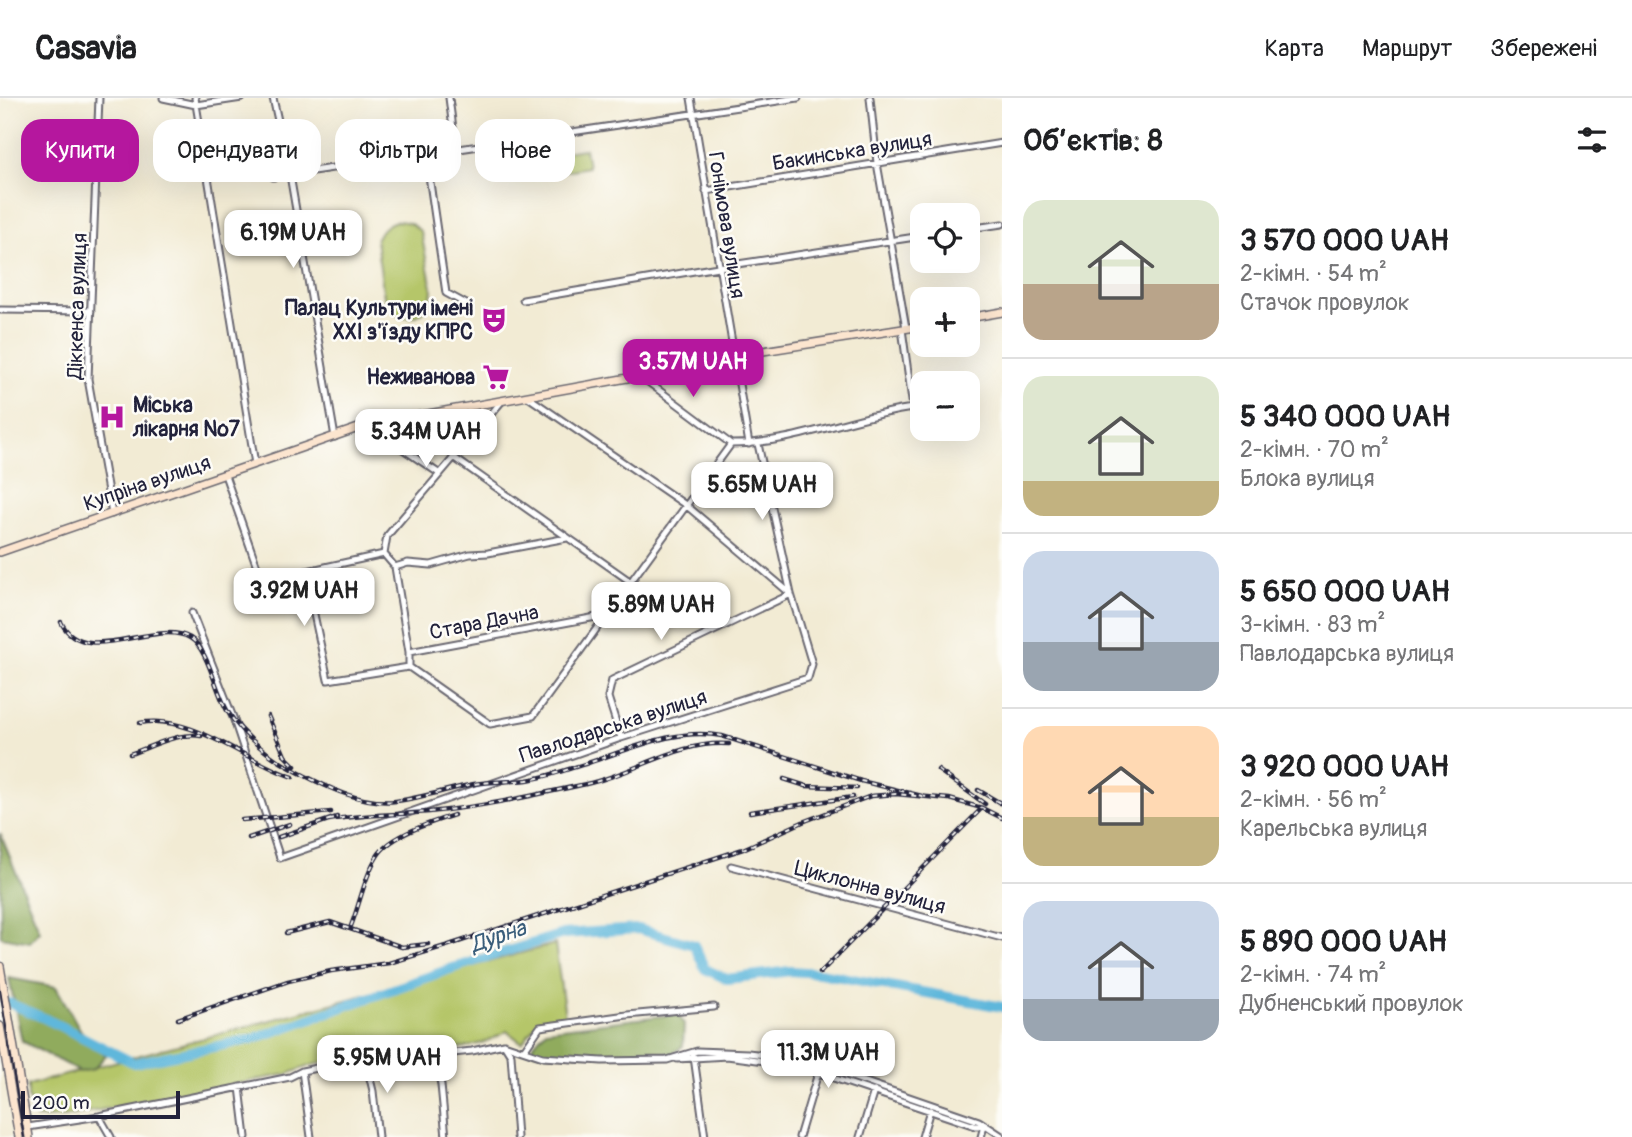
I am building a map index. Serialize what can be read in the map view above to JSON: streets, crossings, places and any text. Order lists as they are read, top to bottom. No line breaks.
{"streets":{"main road":["Купріна вулиця"],"street":["Бакинська вулиця","Гонімова вулиця","Діккенса вулиця","Стара Дачна","Павлодарська вулиця","Циклонна вулиця"]},"crossings":[["Бакинська вулиця","Гонімова вулиця"],["Гонімова вулиця","Купріна вулиця"],["Діккенса вулиця","Купріна вулиця"]],"water":["Дурна"],"places":{"theatre":["Палац Культури імені XXI з'їзду КПРС"],"supermarket":["Неживанова"],"hospital":["Міська лікарня №7"]},"scale_bar":"200 m","page":{"header":"Casavia","nav":["Карта","Маршрут","Збережені"],"heading":"Об’єктів: 8","chip":["Купити","Орендувати","Фільтри","Нове"],"list":[{"name":"3 570 000 UAH","note":"2-кімн. · 54 m² · Стачок провулок"},{"name":"5 340 000 UAH","note":"2-кімн. · 70 m² · Блока вулиця"},{"name":"5 650 000 UAH","note":"3-кімн. · 83 m² · Павлодарська вулиця"},{"name":"3 920 000 UAH","note":"2-кімн. · 56 m² · Карельська вулиця"},{"name":"5 890 000 UAH","note":"2-кімн. · 74 m² · Дубненський провулок"}],"map_buttons":["+","−"],"price":["6.19M UAH","3.57M UAH","5.34M UAH","5.65M UAH","3.92M UAH","5.89M UAH","11.3M UAH","5.95M UAH"],"scale":"200 m"}}
